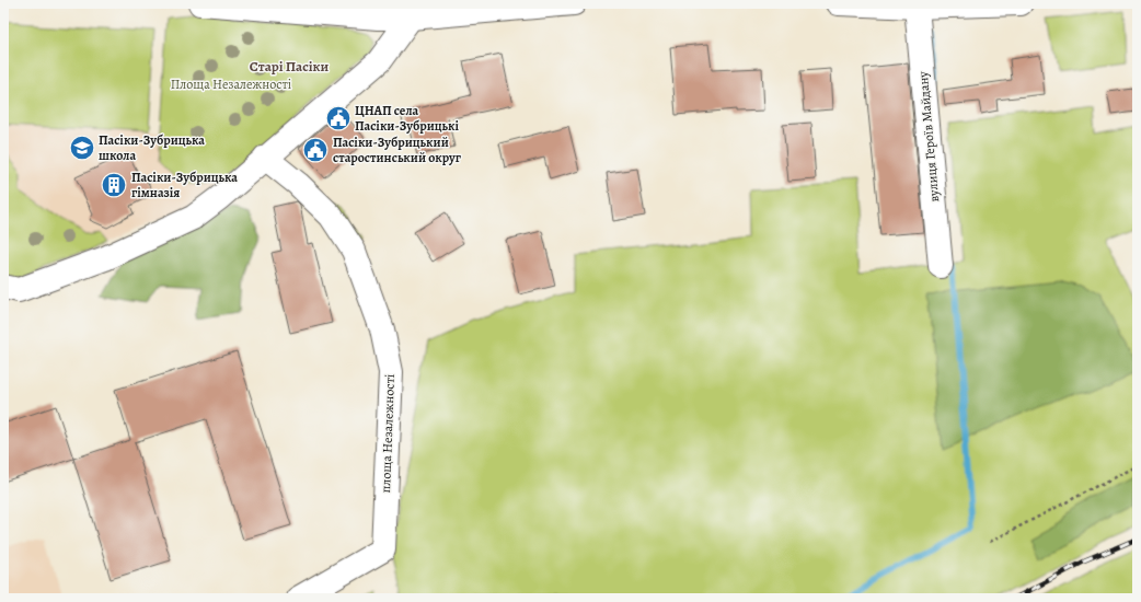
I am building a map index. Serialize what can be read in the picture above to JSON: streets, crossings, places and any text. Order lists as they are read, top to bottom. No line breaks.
{"streets":{"street":["вулиця Героїв Майдану","площа Незалежності"]},"districts":["Старі Пасіки"],"parks":["Площа Незалежності"],"places":{"public building":["ЦНАП села Пасіки-Зубрицькі","Пасіки-Зубрицький старостинський округ"],"school or university":["Пасіки-Зубрицька школа"],"building":["Пасіки-Зубрицька гімназія"]}}
